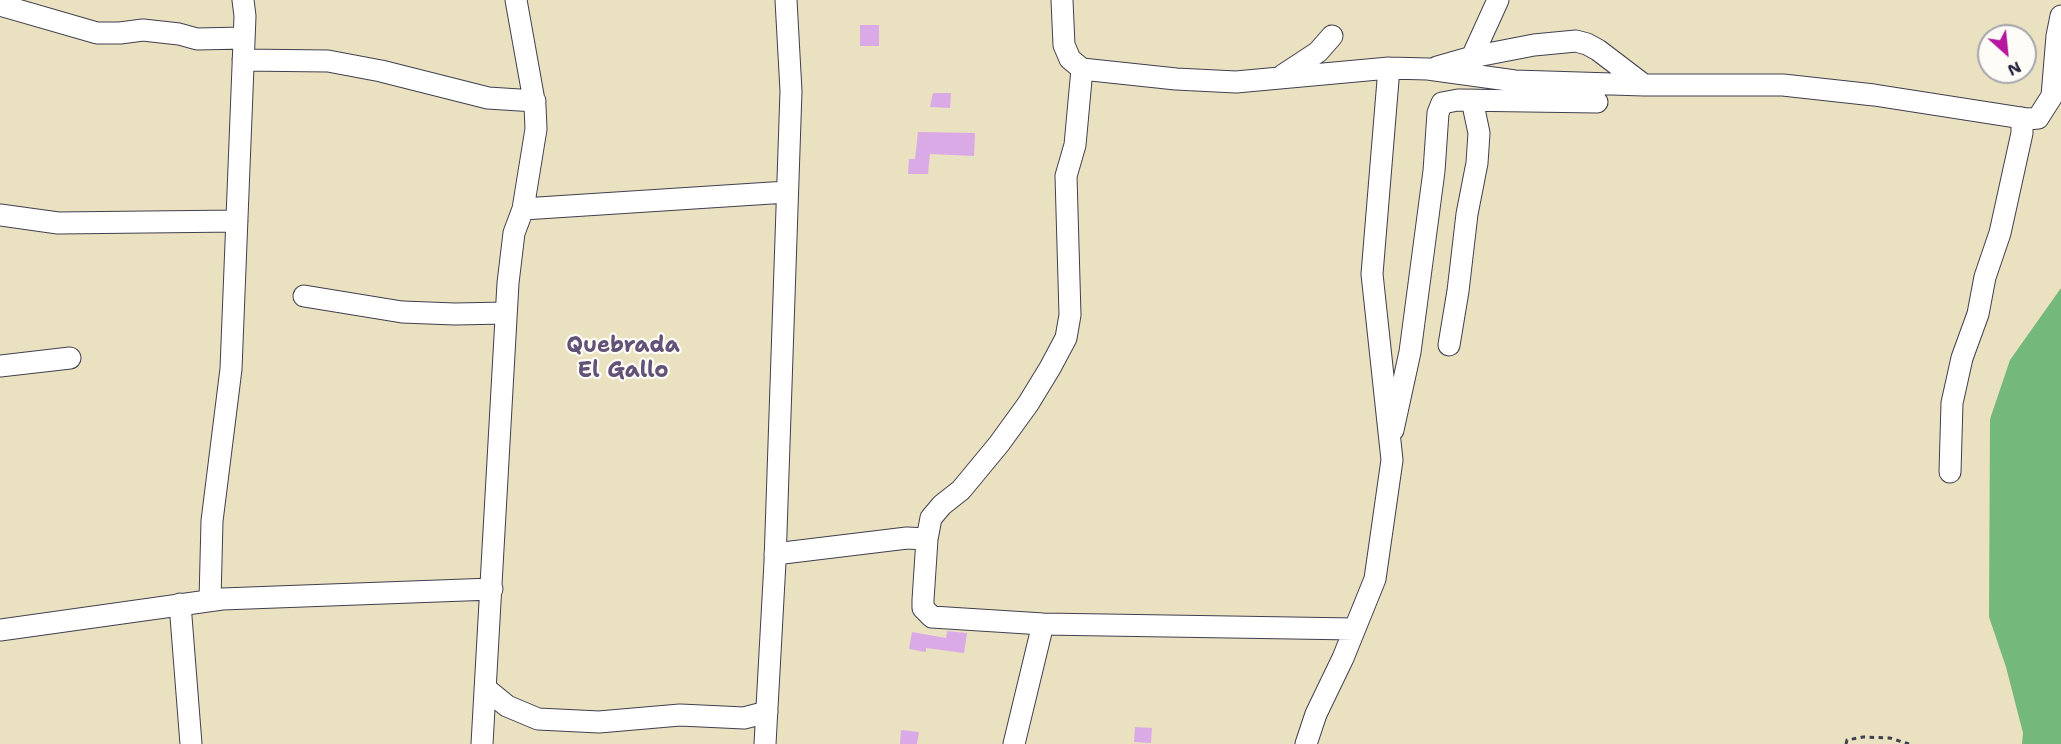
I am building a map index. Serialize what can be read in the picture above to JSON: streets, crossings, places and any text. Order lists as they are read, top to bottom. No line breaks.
{"districts":["Quebrada El Gallo"],"north":"bottom right"}
